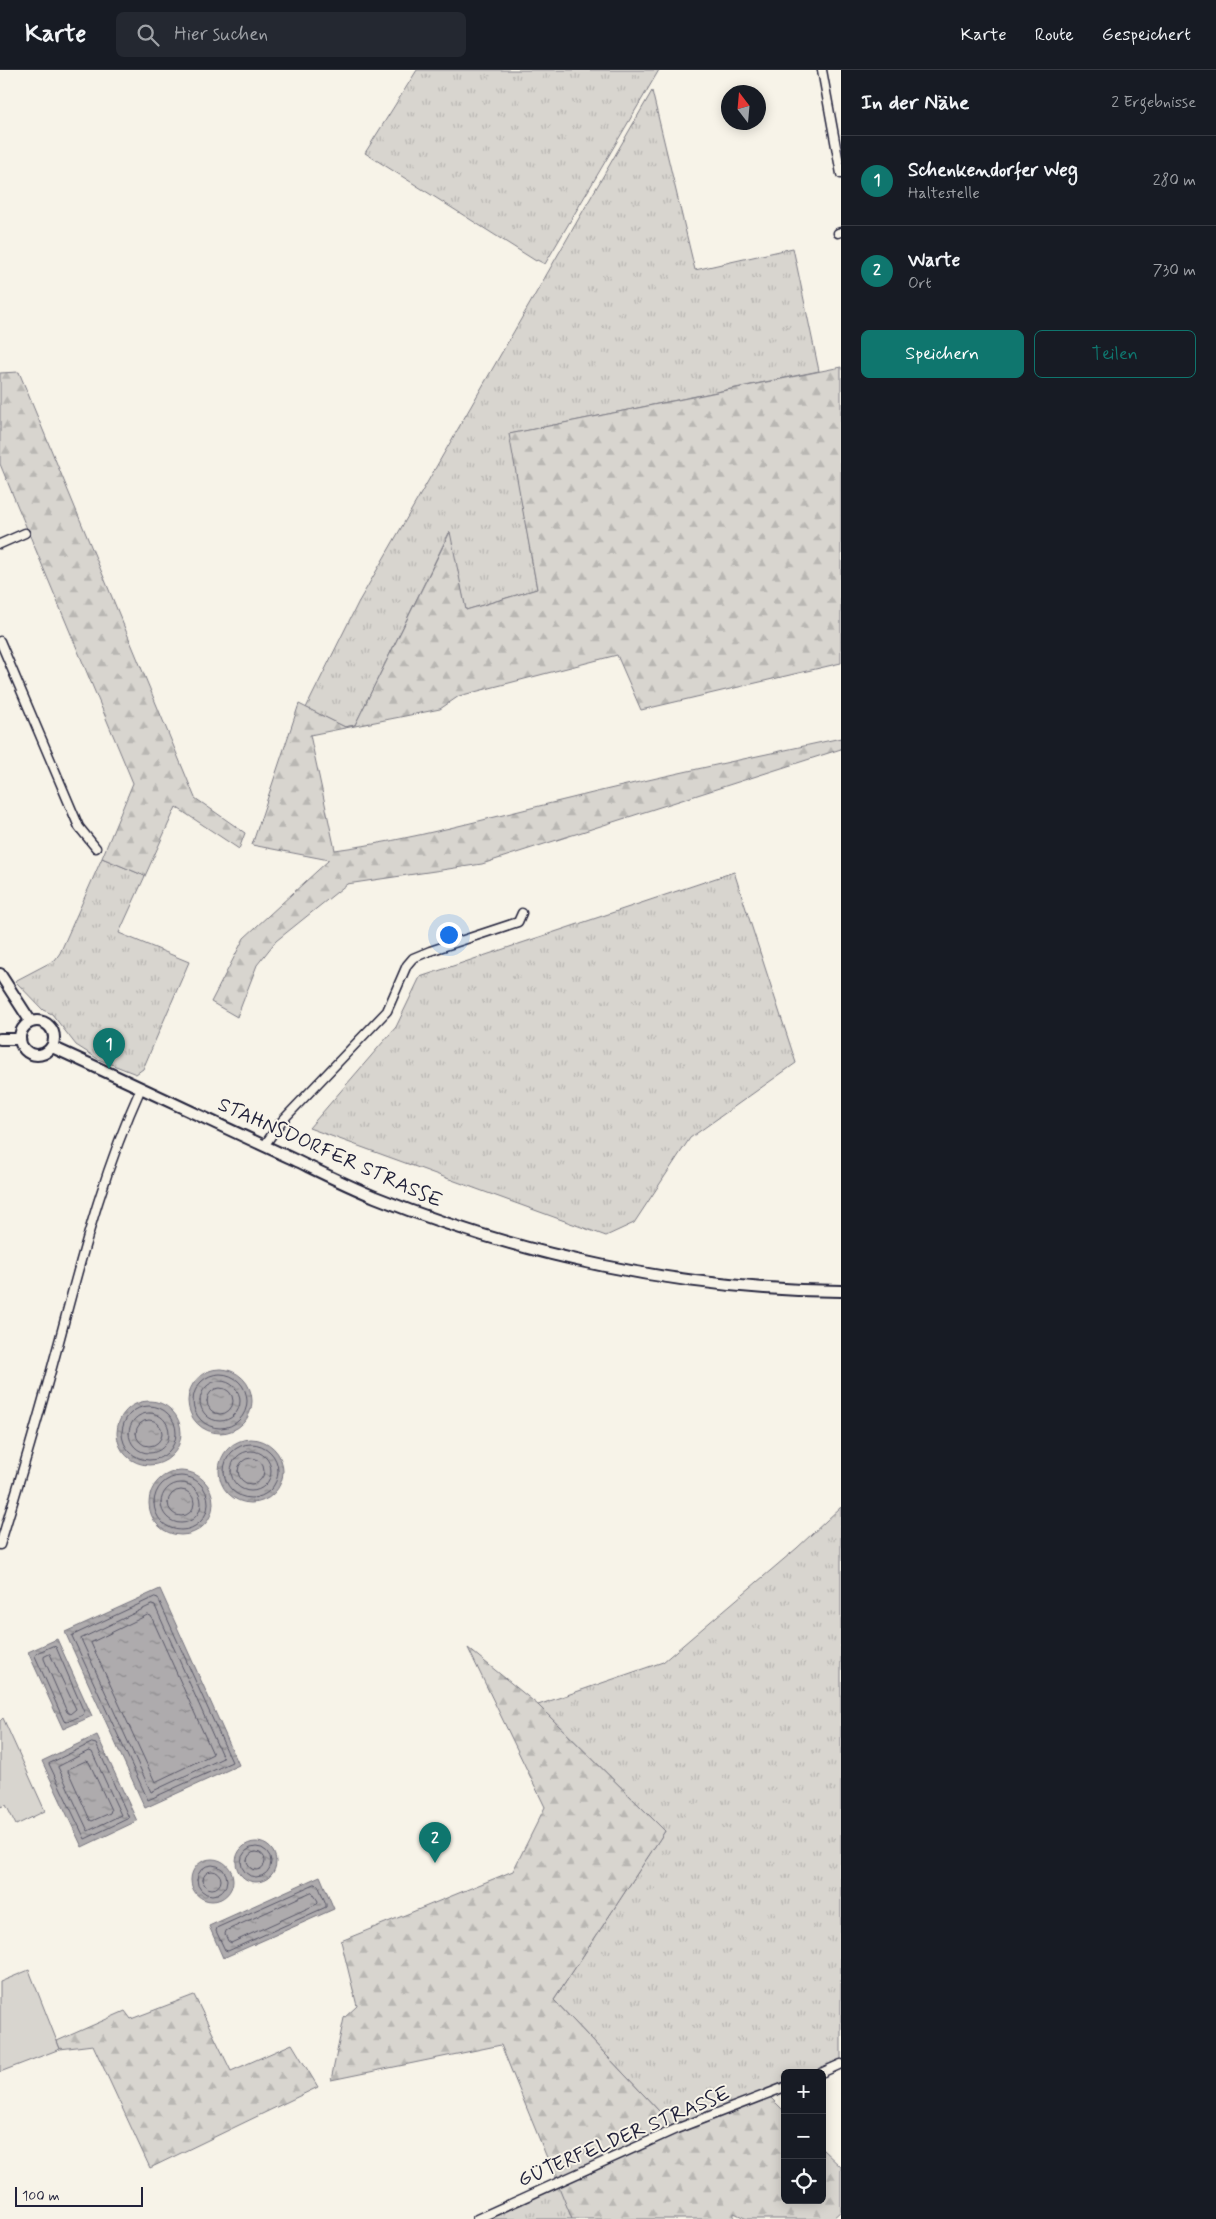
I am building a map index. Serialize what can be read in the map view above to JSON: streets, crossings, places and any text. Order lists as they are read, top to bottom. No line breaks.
{"streets":{"street":["STAHNSDORFER STRASSE","GÜTERFELDER STRASSE"]},"scale_bar":"100 m","north":"top","page":{"header":"Karte","search":"Hier suchen","nav":["Karte","Route","Gespeichert"],"heading":["In der Nähe","2 Ergebnisse"],"list":[{"mark":"1","name":"Schenkendorfer Weg","note":"Haltestelle","value":"280 m"},{"mark":"2","name":"Warte","note":"Ort","value":"730 m"}],"buttons":["Speichern","Teilen"],"pins":["1","2"],"map_buttons":["+","−"],"scale":"100 m"}}
